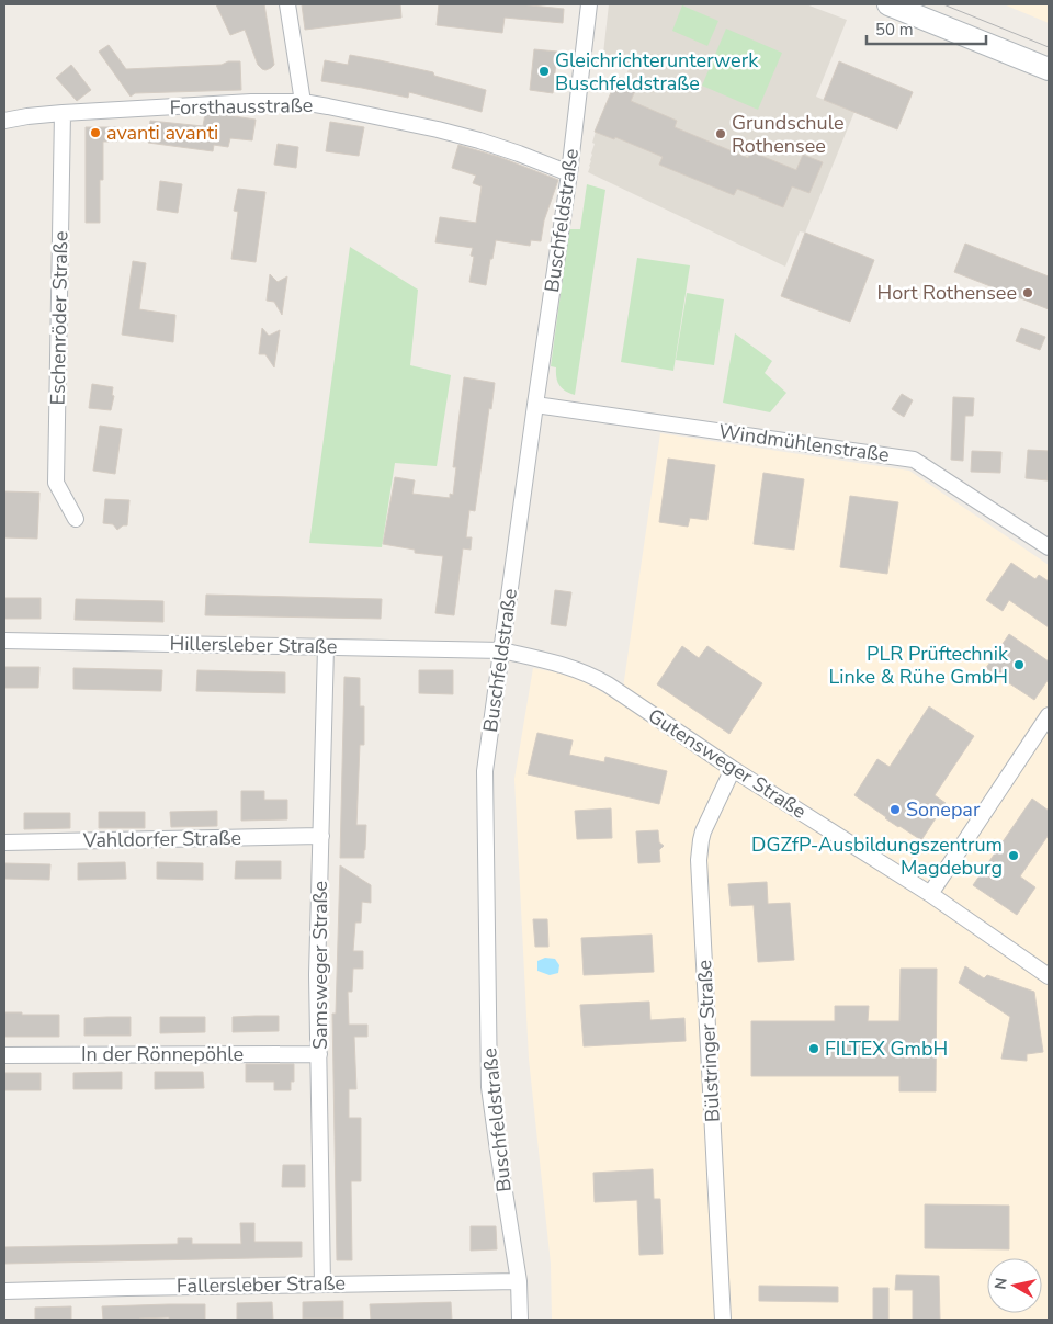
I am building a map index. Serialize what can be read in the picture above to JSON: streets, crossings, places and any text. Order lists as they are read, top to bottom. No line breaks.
{"streets":{"street":["Forsthausstraße","Buschfeldstraße","Eschenröder Straße","Windmühlenstraße","Hillersleber Straße","Gutensweger Straße","Vahldorfer Straße","Samsweger Straße","Bülstringer Straße","In der Rönnepöhle","Fallersleber Straße"]},"crossings":[["Forsthausstraße","Buschfeldstraße"],["Forsthausstraße","Eschenröder Straße"],["Buschfeldstraße","Windmühlenstraße"],["Buschfeldstraße","Hillersleber Straße"],["Buschfeldstraße","Gutensweger Straße"],["Buschfeldstraße","Fallersleber Straße"],["Hillersleber Straße","Gutensweger Straße"],["Hillersleber Straße","Samsweger Straße"],["Gutensweger Straße","Bülstringer Straße"],["Vahldorfer Straße","Samsweger Straße"],["Samsweger Straße","In der Rönnepöhle"],["Samsweger Straße","Fallersleber Straße"]],"places":["Gleichrichterunterwerk Buschfeldstraße","avanti avanti","Grundschule Rothensee","Hort Rothensee","PLR Prüftechnik Linke & Rühe GmbH","Sonepar","DGZfP-Ausbildungszentrum Magdeburg","FILTEX GmbH"],"scale_bar":"50 m","north":"left"}
